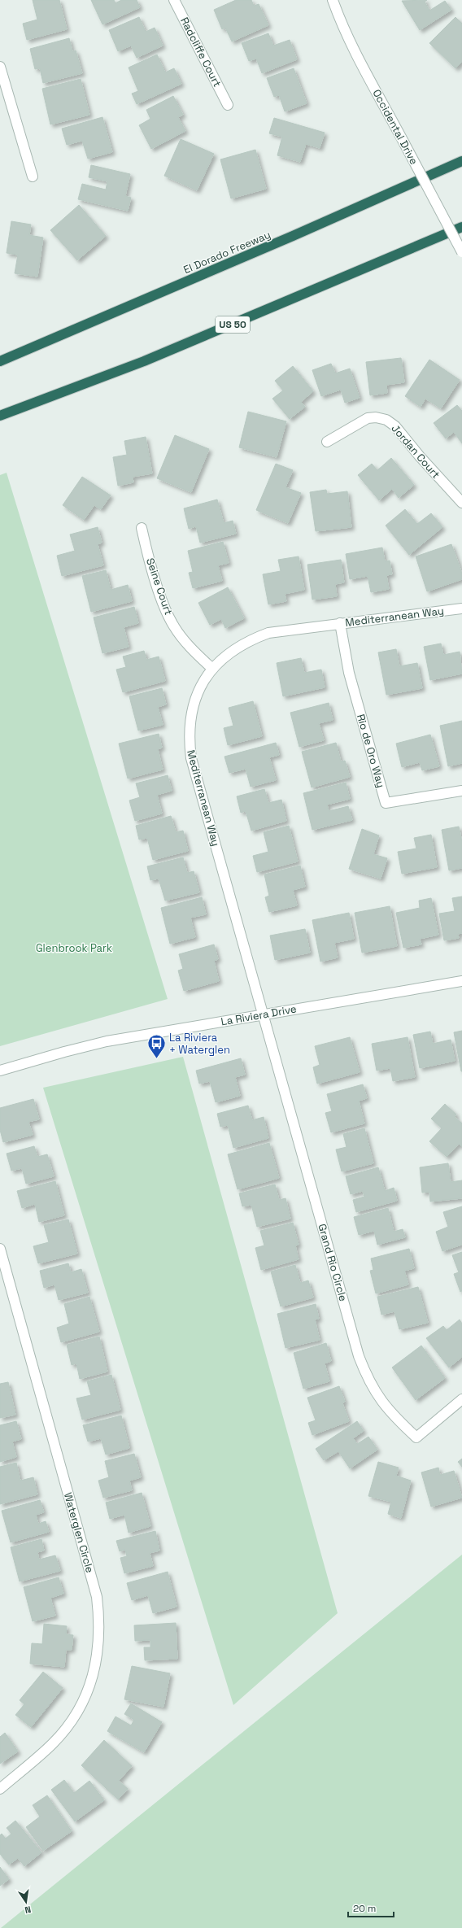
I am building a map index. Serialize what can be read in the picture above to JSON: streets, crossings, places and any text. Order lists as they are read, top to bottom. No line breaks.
{"streets":{"highway":["El Dorado Freeway","US 50"],"street":["Radcliffe Court","Occidental Drive","Jordan Court","Seine Court","Mediterranean Way","Rio de Oro Way","La Riviera Drive","Grand Rio Circle","Waterglen Circle"]},"crossings":[["Seine Court","Mediterranean Way"],["Mediterranean Way","Rio de Oro Way"],["Mediterranean Way","La Riviera Drive"],["Mediterranean Way","Grand Rio Circle"],["La Riviera Drive","Grand Rio Circle"]],"parks":["Glenbrook Park"],"places":{"bus stop":["La Riviera + Waterglen"]},"scale_bar":"20 m","north":"bottom"}
